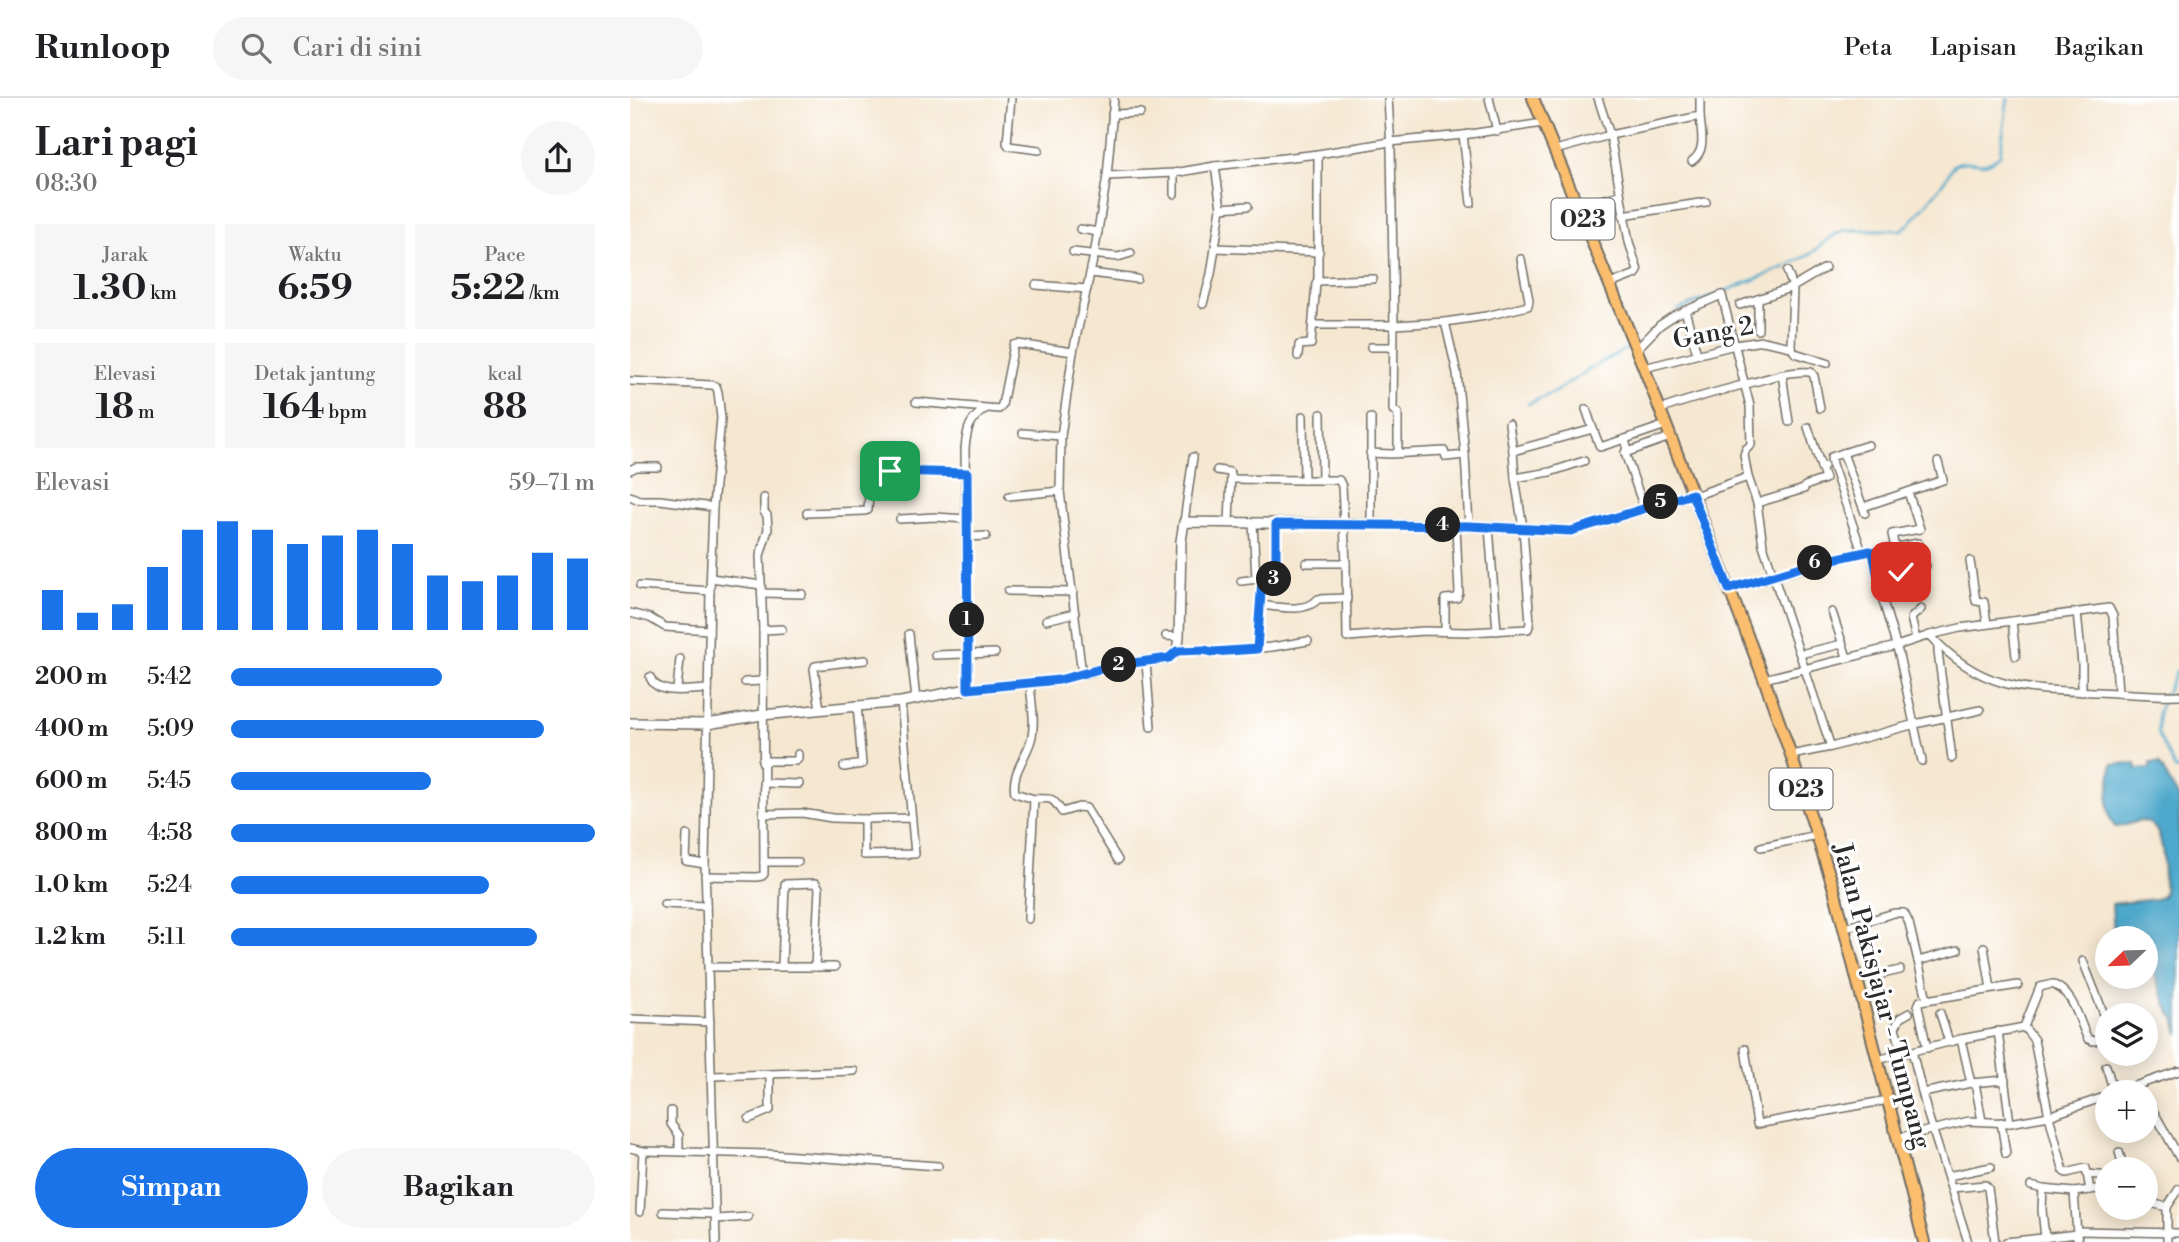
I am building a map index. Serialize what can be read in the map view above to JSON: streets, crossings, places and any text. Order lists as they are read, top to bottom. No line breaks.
{"streets":{"main road":["023","Jalan Pakisjajar - Tumpang"],"street":["Gang 2"]},"crossings":[["Gang 2","Jalan Pakisjajar - Tumpang"]],"north":"bottom left","page":{"header":"Runloop","search":"Cari di sini","nav":["Peta","Lapisan","Bagikan"],"heading":["Lari pagi","08:30"],"stats":[["Jarak","1.30 km"],["Waktu","6:59"],["Pace","5:22 /km"],["Elevasi","18 m"],["Detak jantung","164 bpm"],["kcal","88"]],"chart":["Elevasi","59–71 m"],"pins":["5","4","6","3","1","2"],"list":[{"name":"200 m","note":"5:42"},{"name":"400 m","note":"5:09"},{"name":"600 m","note":"5:45"},{"name":"800 m","note":"4:58"},{"name":"1.0 km","note":"5:24"},{"name":"1.2 km","note":"5:11"}],"map_buttons":["+","−"],"buttons":["Simpan","Bagikan"]}}
